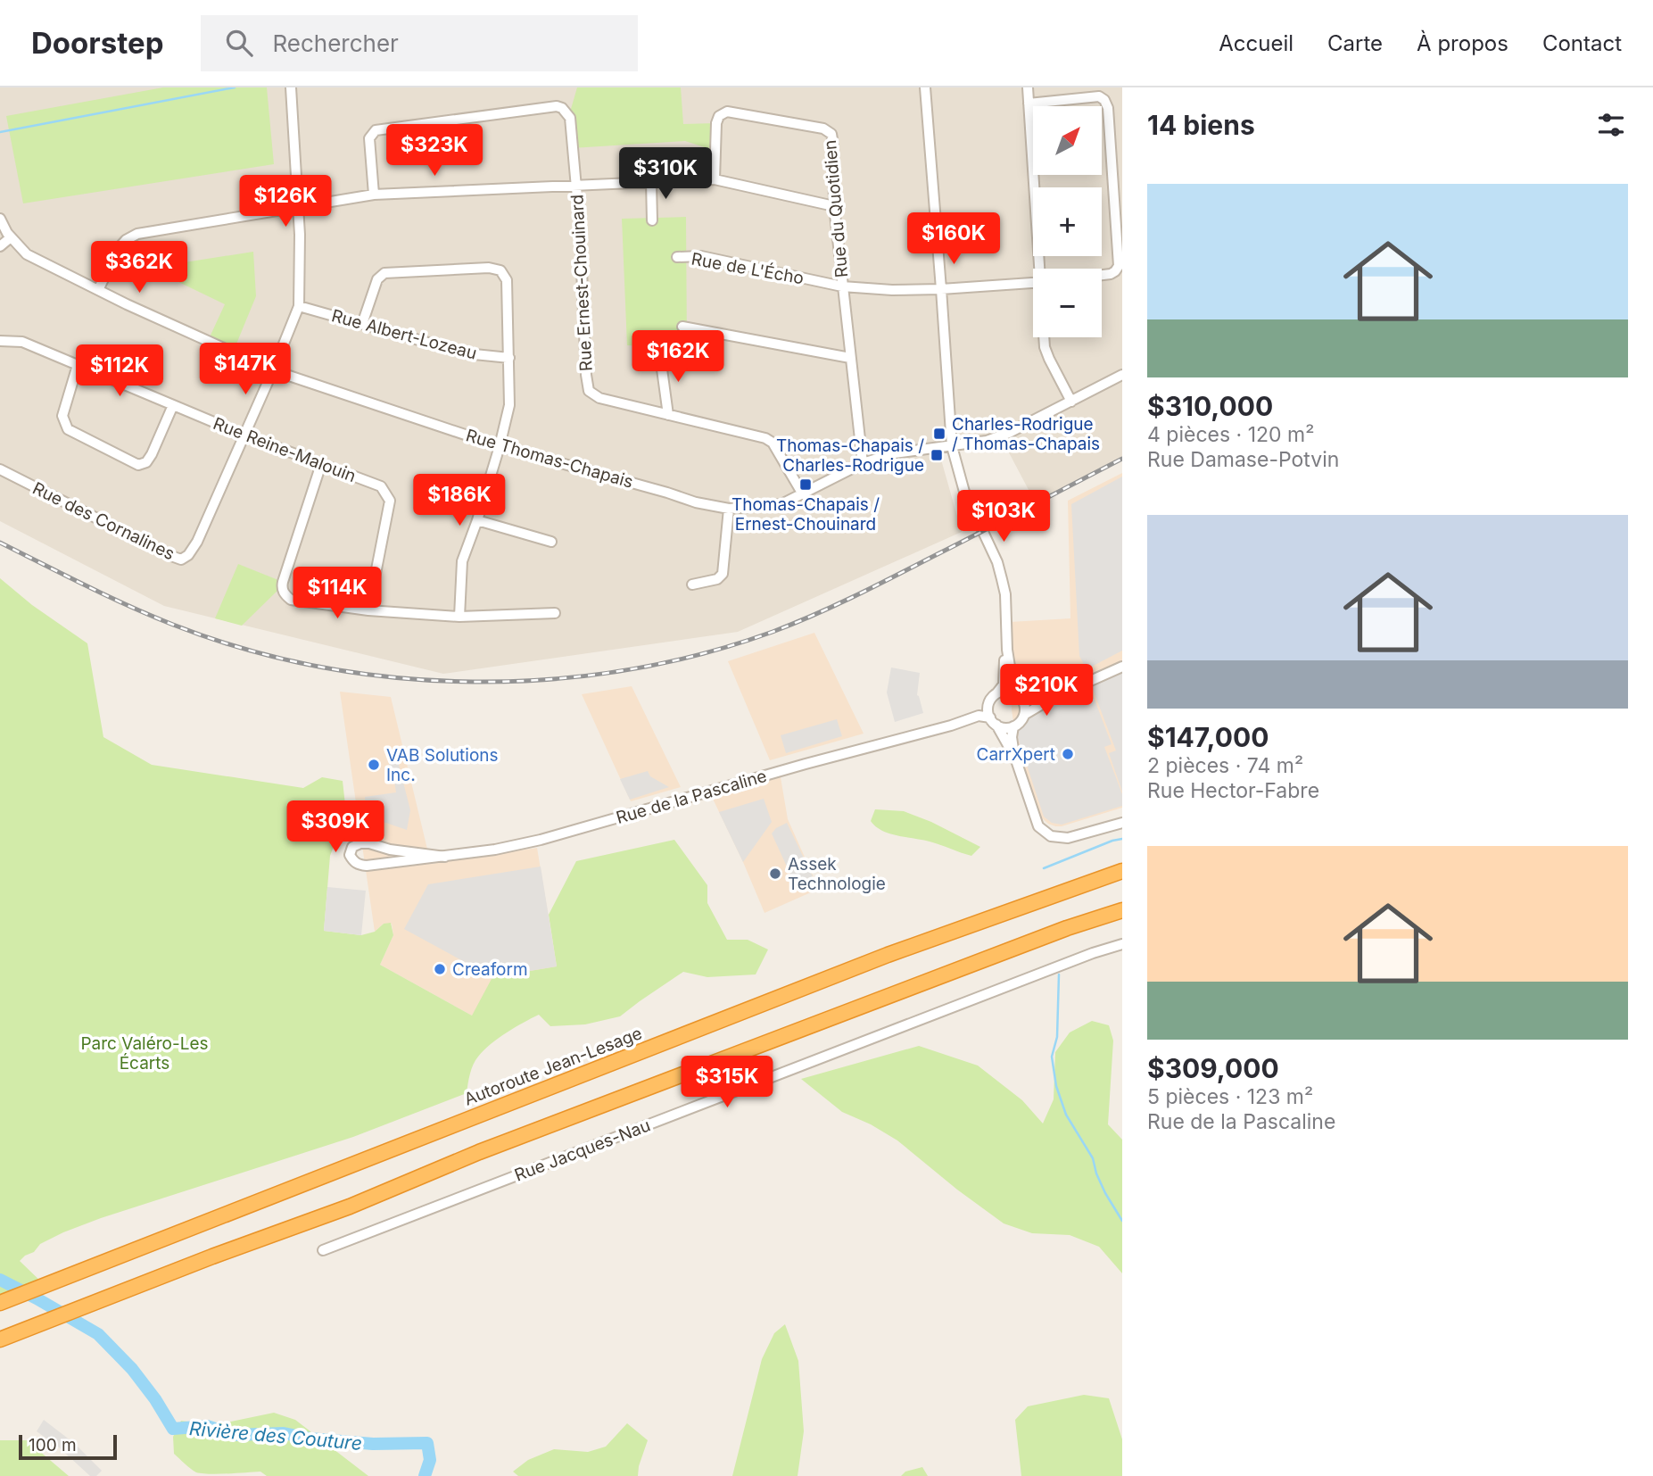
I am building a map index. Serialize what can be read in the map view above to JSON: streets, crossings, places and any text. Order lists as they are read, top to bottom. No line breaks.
{"streets":{"highway":["Autoroute Jean-Lesage"],"street":["Rue du Quotidien","Rue de L'Écho","Rue Ernest-Chouinard","Rue Albert-Lozeau","Rue Reine-Malouin","Rue Thomas-Chapais","Rue des Cornalines","Rue de la Pascaline","Rue Jacques-Nau"]},"crossings":[["Rue du Quotidien","Rue de L'Écho"],["Rue du Quotidien","Rue Thomas-Chapais"],["Rue Ernest-Chouinard","Rue Thomas-Chapais"],["Rue Reine-Malouin","Rue des Cornalines"]],"water":["Rivière des Couture"],"parks":["Parc Valéro-Les Écarts"],"places":{"transit":["Charles-Rodrigue / Thomas-Chapais","Thomas-Chapais / Charles-Rodrigue","Thomas-Chapais / Ernest-Chouinard"],"other":["CarrXpert","VAB Solutions Inc.","Assek Technologie","Creaform"]},"scale_bar":"100 m","north":"top right","page":{"header":"Doorstep","search":"Rechercher","nav":["Accueil","Carte","À propos","Contact"],"heading":"14 biens","map_buttons":["+","−"],"price":["$323K","$310K","$126K","$160K","$362K","$162K","$147K","$112K","$186K","$103K","$114K","$210K","$309K","$315K"],"list":[{"name":"$310,000","note":"4 pièces · 120 m² · Rue Damase-Potvin"},{"name":"$147,000","note":"2 pièces · 74 m² · Rue Hector-Fabre"},{"name":"$309,000","note":"5 pièces · 123 m² · Rue de la Pascaline"}],"scale":"100 m"}}
